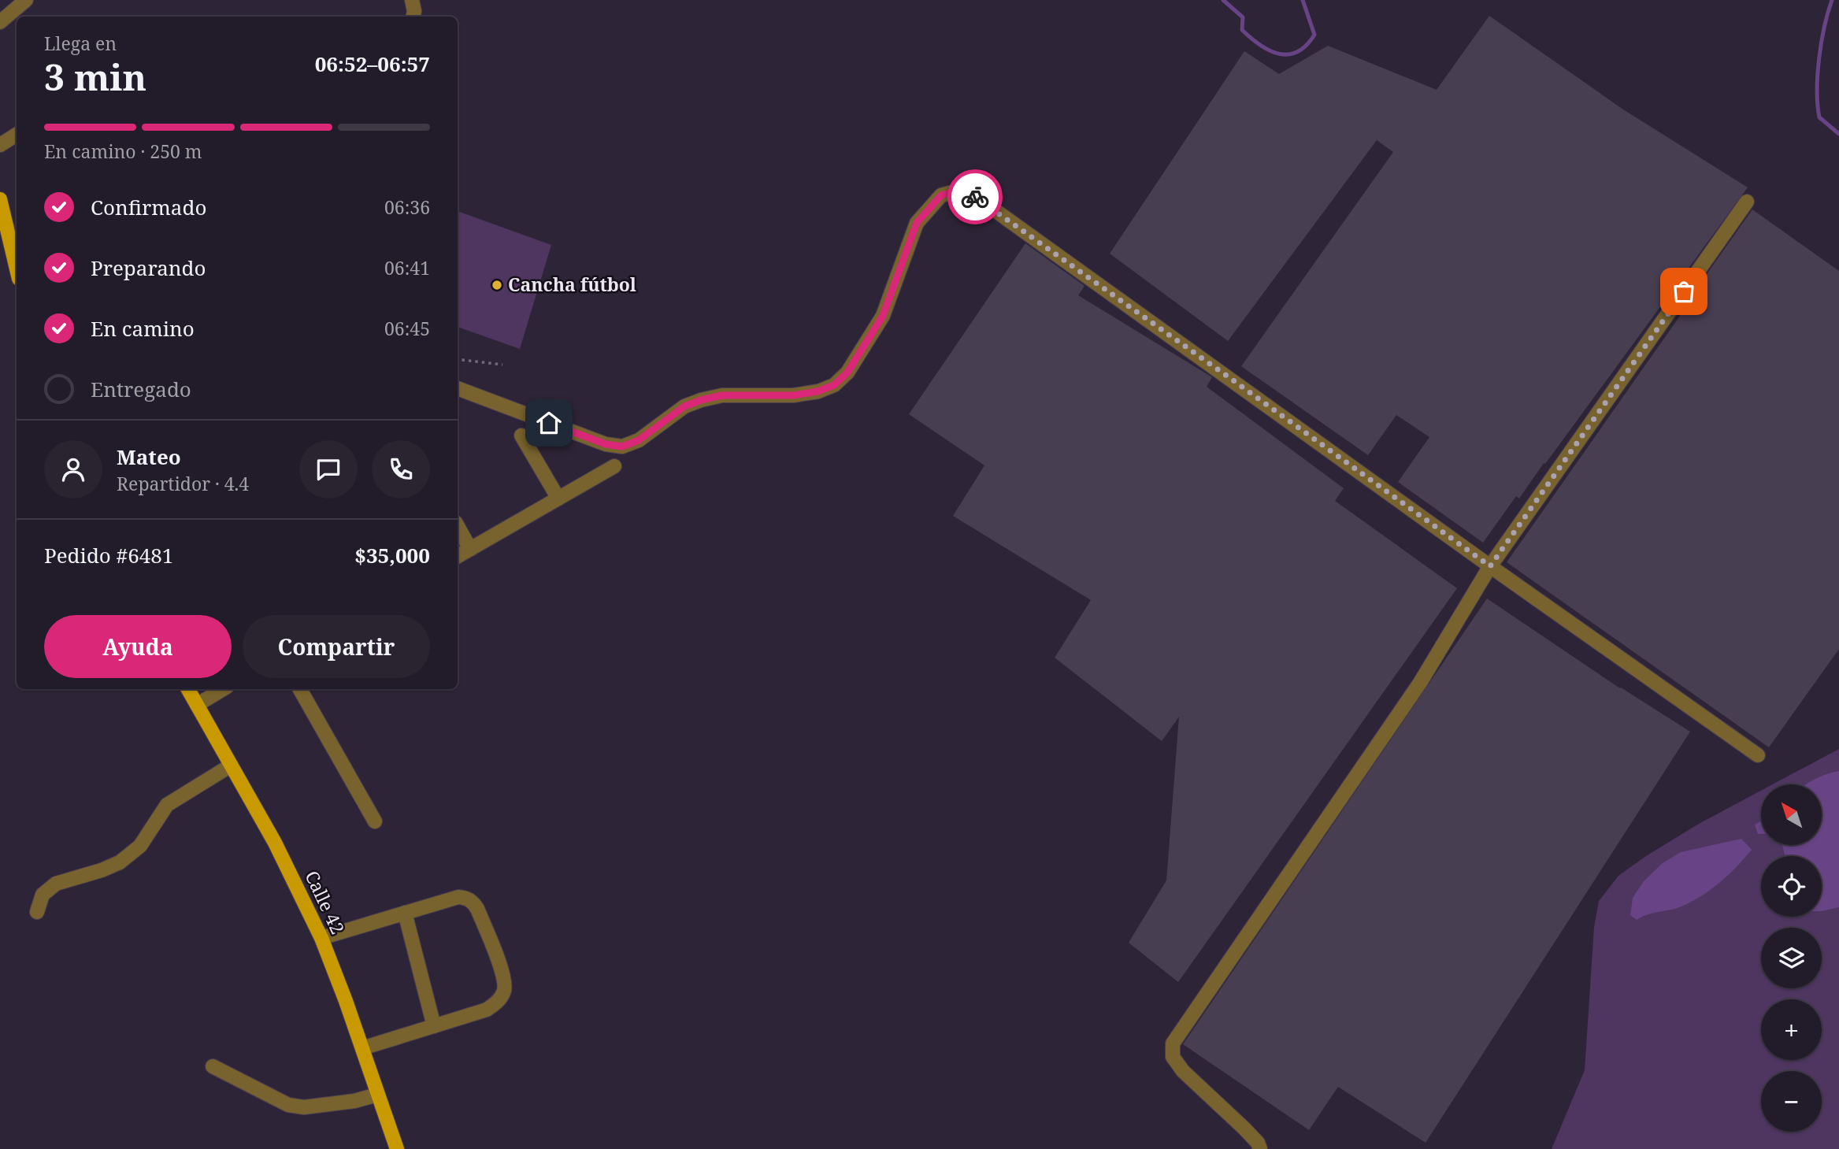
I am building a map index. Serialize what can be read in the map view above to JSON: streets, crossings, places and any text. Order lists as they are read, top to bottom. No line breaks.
{"streets":{"main road":["Calle 42"]},"places":["Cancha fútbol"],"north":"top left","page":{"heading":["3 min","Llega en","06:52–06:57"],"panel":["Mateo","Repartidor · 4.4","Pedido #6481","$35,000"],"bar":"En camino · 250 m","list":[["Confirmado","06:36"],["Preparando","06:41"],["En camino","06:45"],"Entregado"],"buttons":["Ayuda","Compartir"],"map_buttons":["+","−"]}}
